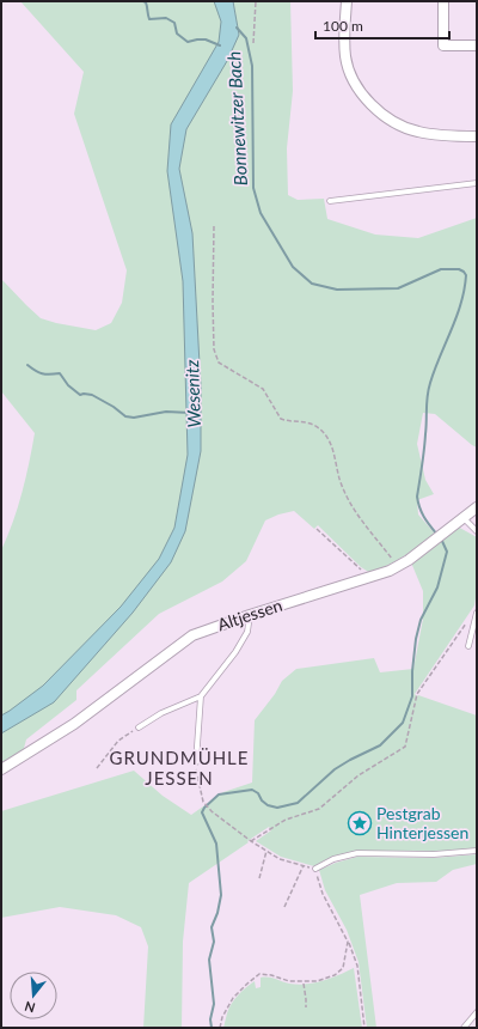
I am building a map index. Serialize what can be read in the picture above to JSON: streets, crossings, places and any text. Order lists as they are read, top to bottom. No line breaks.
{"streets":{"street":["Altjessen"]},"districts":["GRUNDMÜHLE JESSEN"],"water":["Bonnewitzer Bach","Wesenitz"],"places":{"place":["Pestgrab Hinterjessen"]},"scale_bar":"100 m","north":"bottom"}
